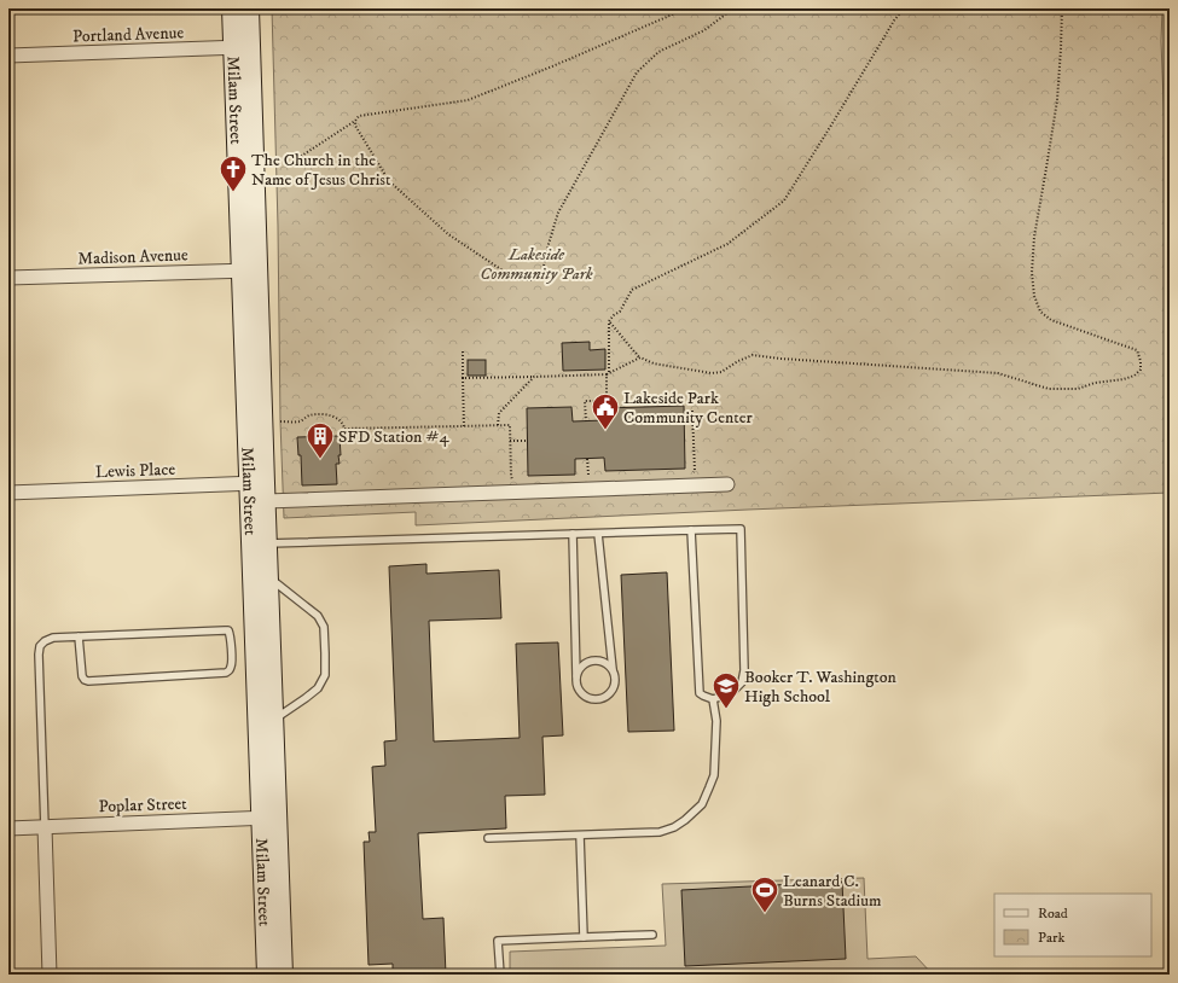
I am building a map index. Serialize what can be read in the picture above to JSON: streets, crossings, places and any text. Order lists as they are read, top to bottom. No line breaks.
{"streets":{"street":["Portland Avenue","Milam Street","Madison Avenue","Lewis Place","Poplar Street"]},"crossings":[["Portland Avenue","Milam Street"],["Milam Street","Madison Avenue"],["Milam Street","Lewis Place"],["Milam Street","Poplar Street"]],"parks":["Lakeside Community Park"],"places":{"church":["The Church in the Name of Jesus Christ"],"public building":["Lakeside Park Community Center"],"building":["SFD Station #4"],"school or university":["Booker T. Washington High School"],"sports":["Leanard C. Burns Stadium"]},"legend":["Road","Park"]}
